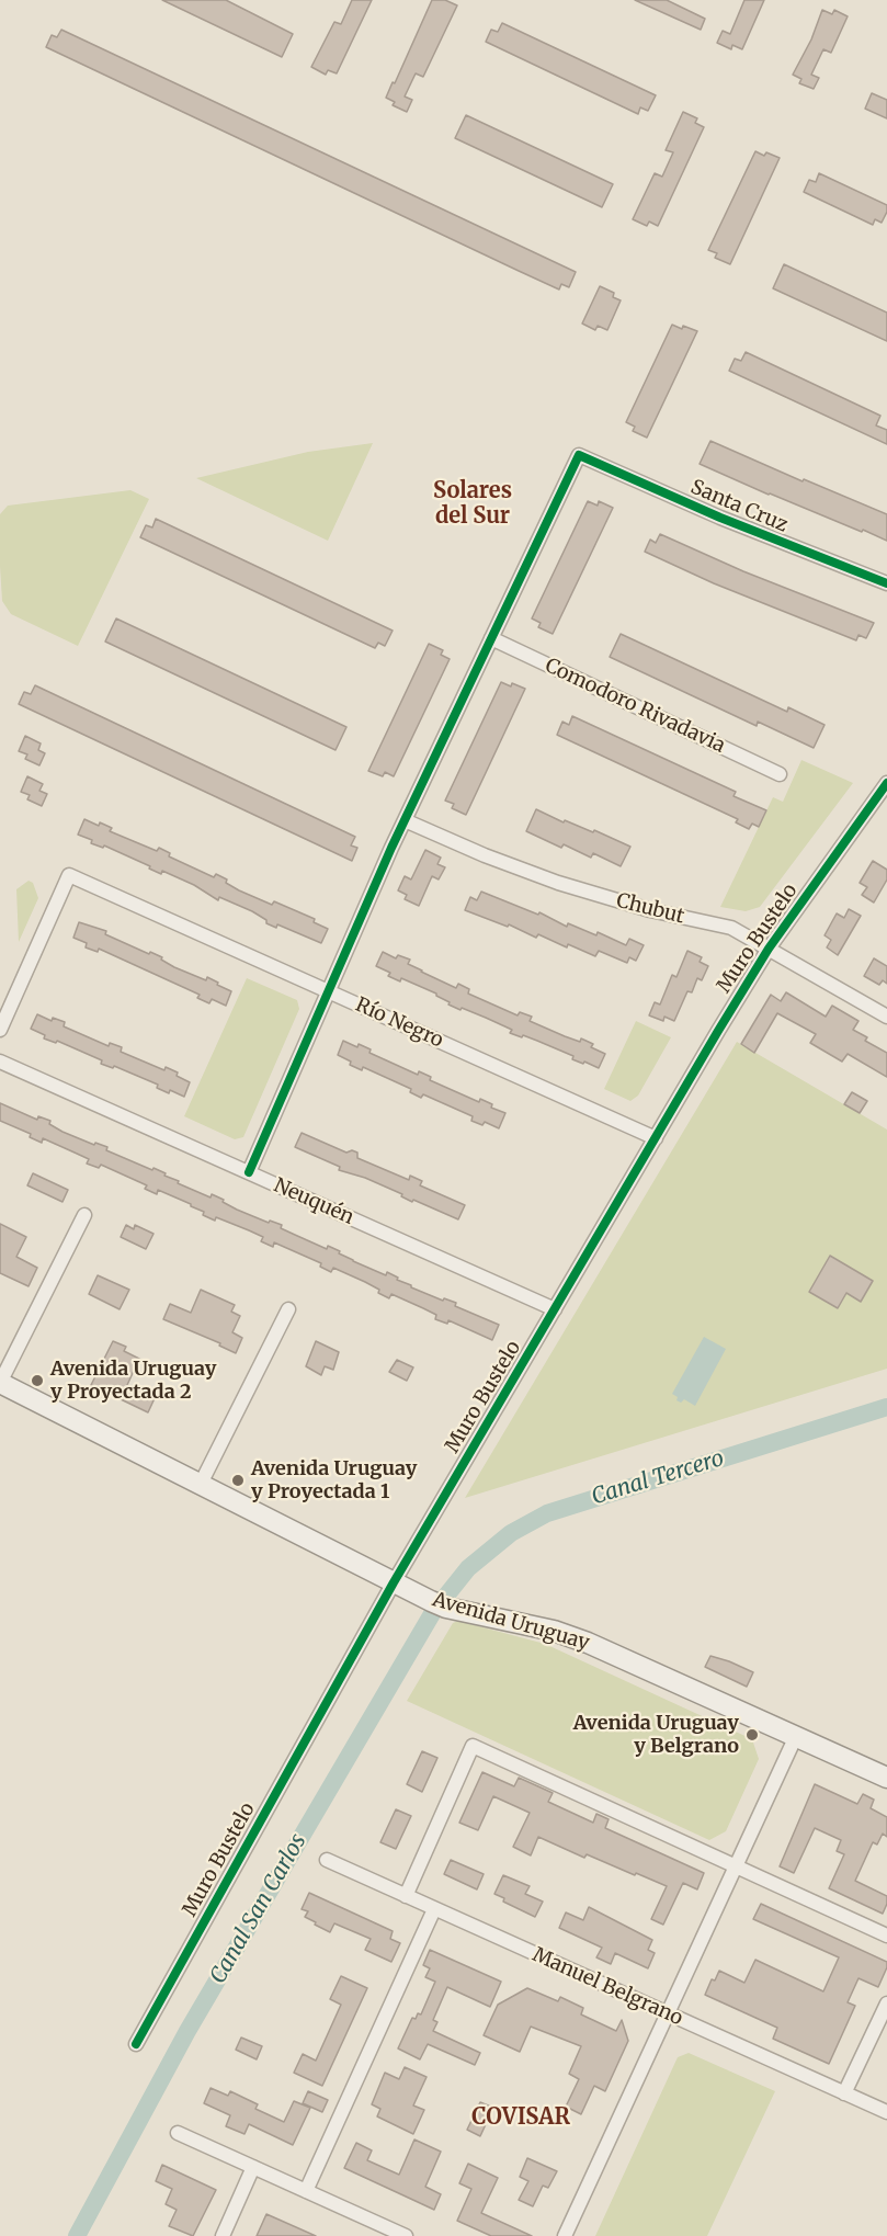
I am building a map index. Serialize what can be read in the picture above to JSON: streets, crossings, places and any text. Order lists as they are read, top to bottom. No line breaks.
{"streets":{"main road":["Avenida Uruguay"],"street":["Santa Cruz","Comodoro Rivadavia","Chubut","Muro Bustelo","Río Negro","Neuquén","Manuel Belgrano"]},"crossings":[["Santa Cruz","Comodoro Rivadavia"],["Chubut","Muro Bustelo"],["Muro Bustelo","Río Negro"],["Muro Bustelo","Neuquén"],["Muro Bustelo","Avenida Uruguay"]],"districts":["Solares del Sur","COVISAR"],"water":["Canal Tercero","Canal San Carlos"],"places":["Avenida Uruguay y Proyectada 2","Avenida Uruguay y Proyectada 1","Avenida Uruguay y Belgrano"]}
